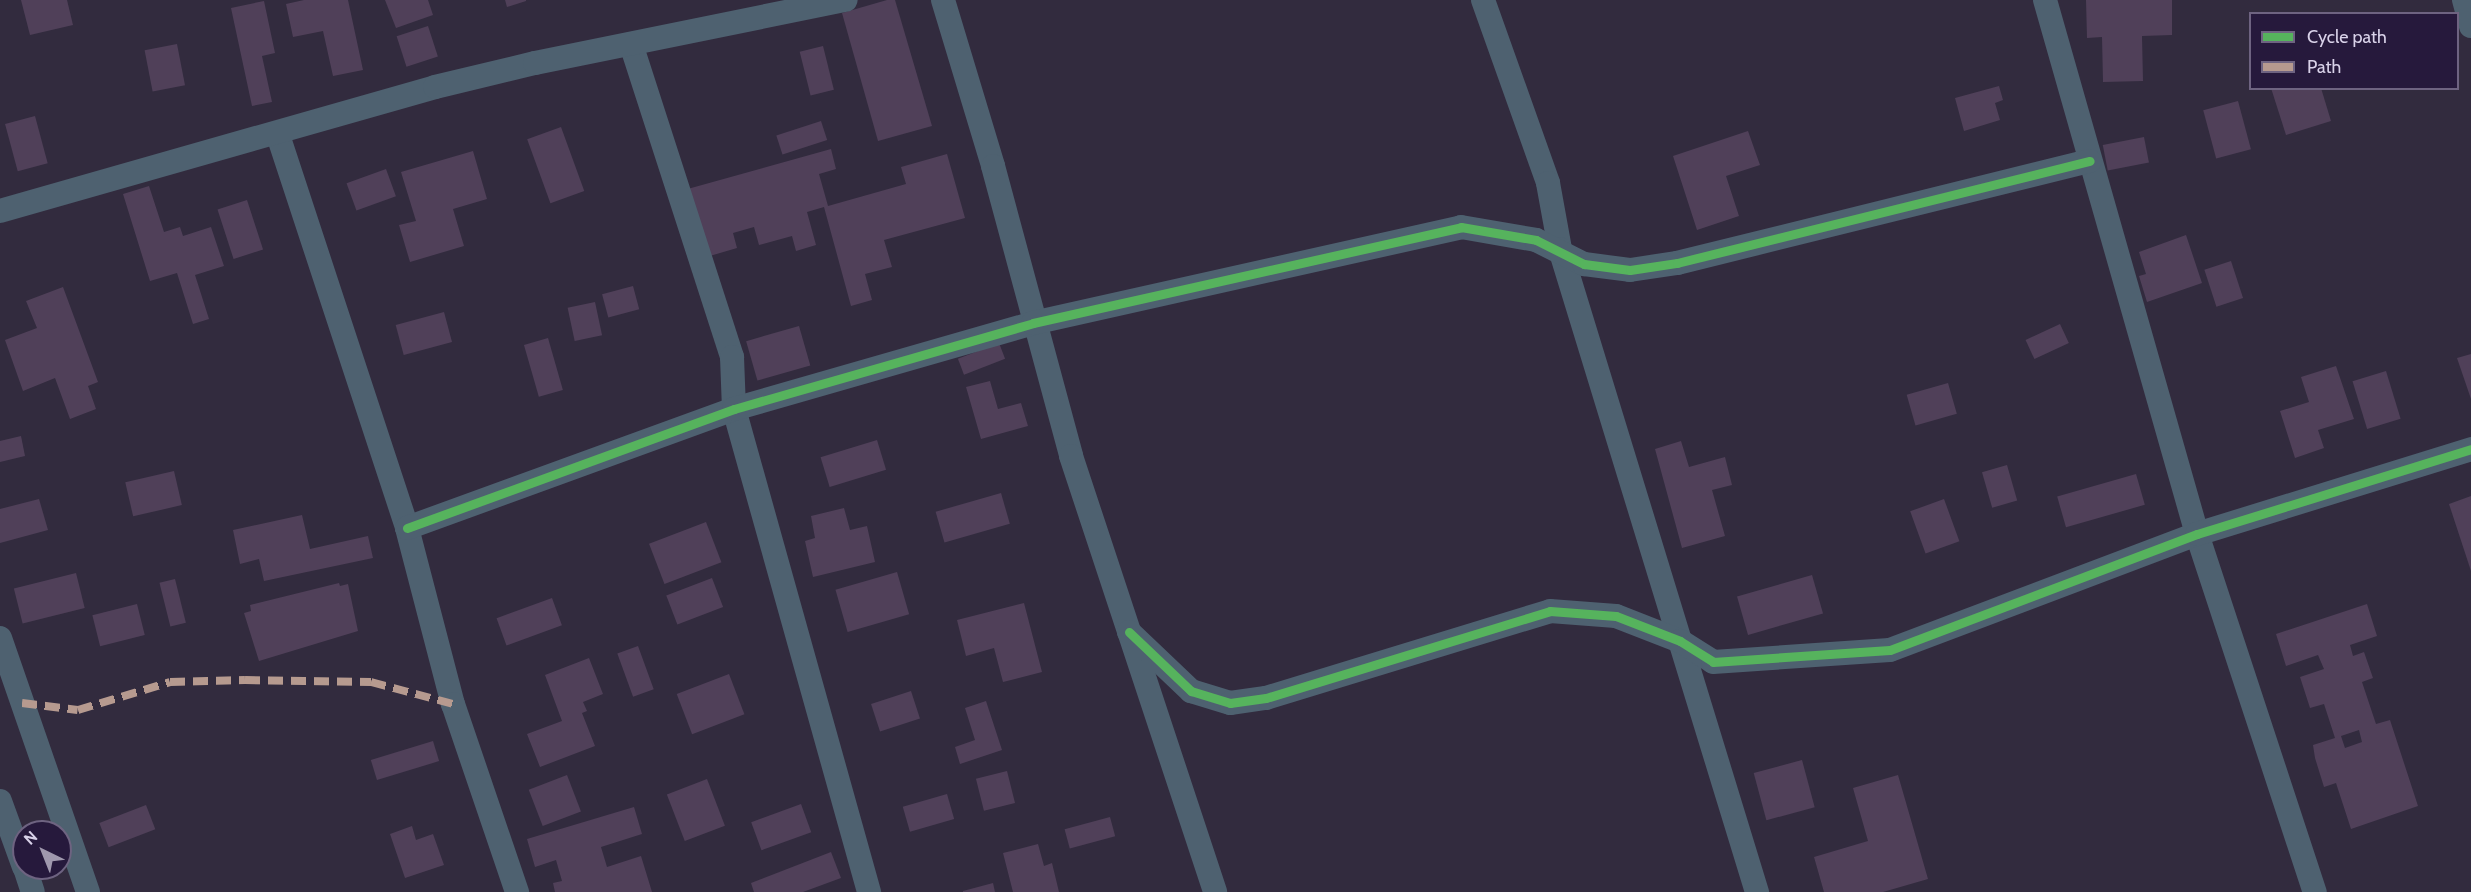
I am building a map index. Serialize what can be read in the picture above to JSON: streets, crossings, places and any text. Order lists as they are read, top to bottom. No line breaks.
{"legend":["Cycle path","Path"],"north":"top left"}
